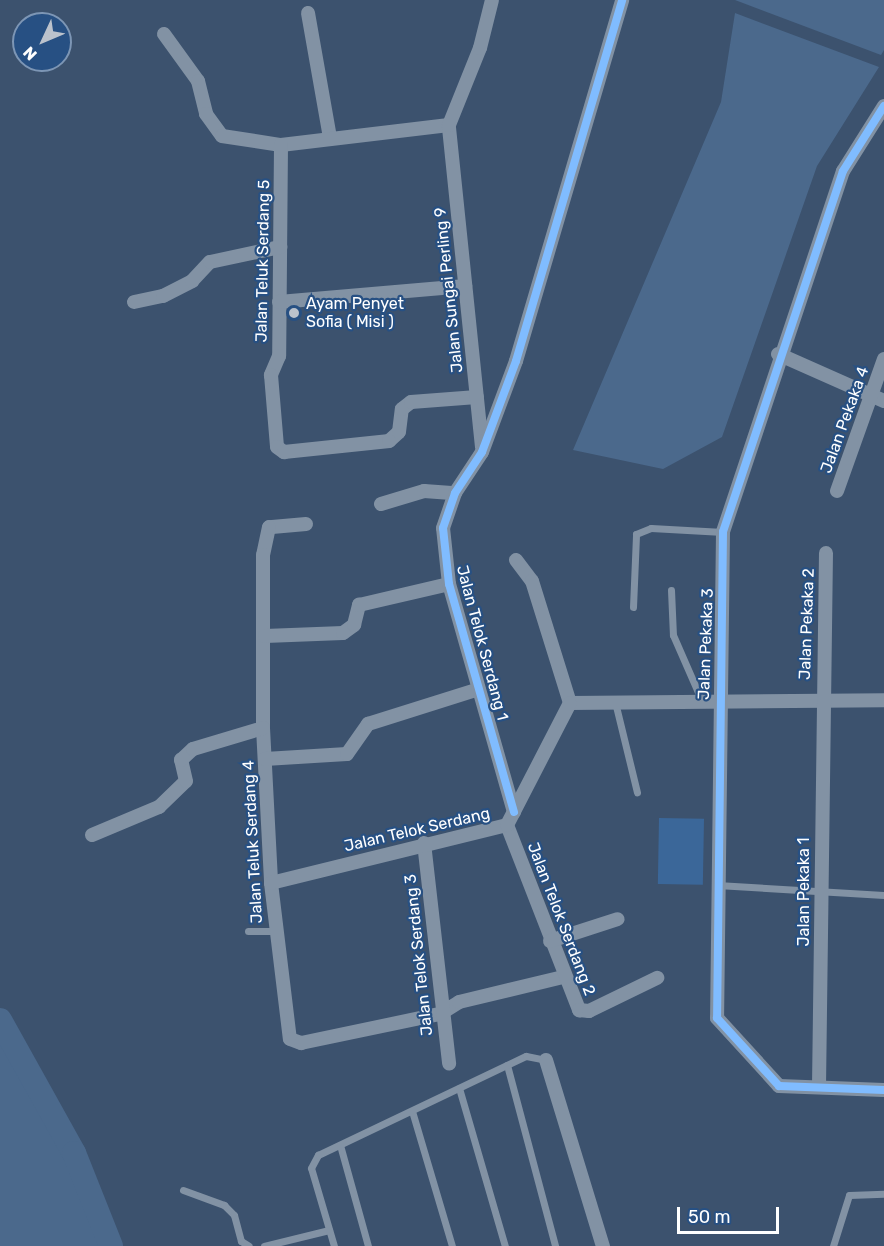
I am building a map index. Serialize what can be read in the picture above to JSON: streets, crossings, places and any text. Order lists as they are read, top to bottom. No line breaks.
{"streets":{"street":["Jalan Teluk Serdang 5","Jalan Sungai Perling 9","Jalan Pekaka 4","Jalan Pekaka 2","Jalan Telok Serdang 1","Jalan Pekaka 3","Jalan Telok Serdang","Jalan Teluk Serdang 4","Jalan Pekaka 1","Jalan Telok Serdang 2","Jalan Telok Serdang 3"]},"crossings":[["Jalan Teluk Serdang 5","Jalan Sungai Perling 9"],["Jalan Sungai Perling 9","Jalan Telok Serdang 1"],["Jalan Pekaka 2","Jalan Pekaka 1"],["Jalan Telok Serdang 1","Jalan Telok Serdang"],["Jalan Pekaka 3","Jalan Pekaka 1"],["Jalan Telok Serdang","Jalan Teluk Serdang 4"],["Jalan Telok Serdang","Jalan Telok Serdang 2"],["Jalan Telok Serdang","Jalan Telok Serdang 3"],["Jalan Teluk Serdang 4","Jalan Telok Serdang 3"]],"places":["Ayam Penyet Sofia ( Misi )"],"scale_bar":"50 m","north":"bottom left"}
